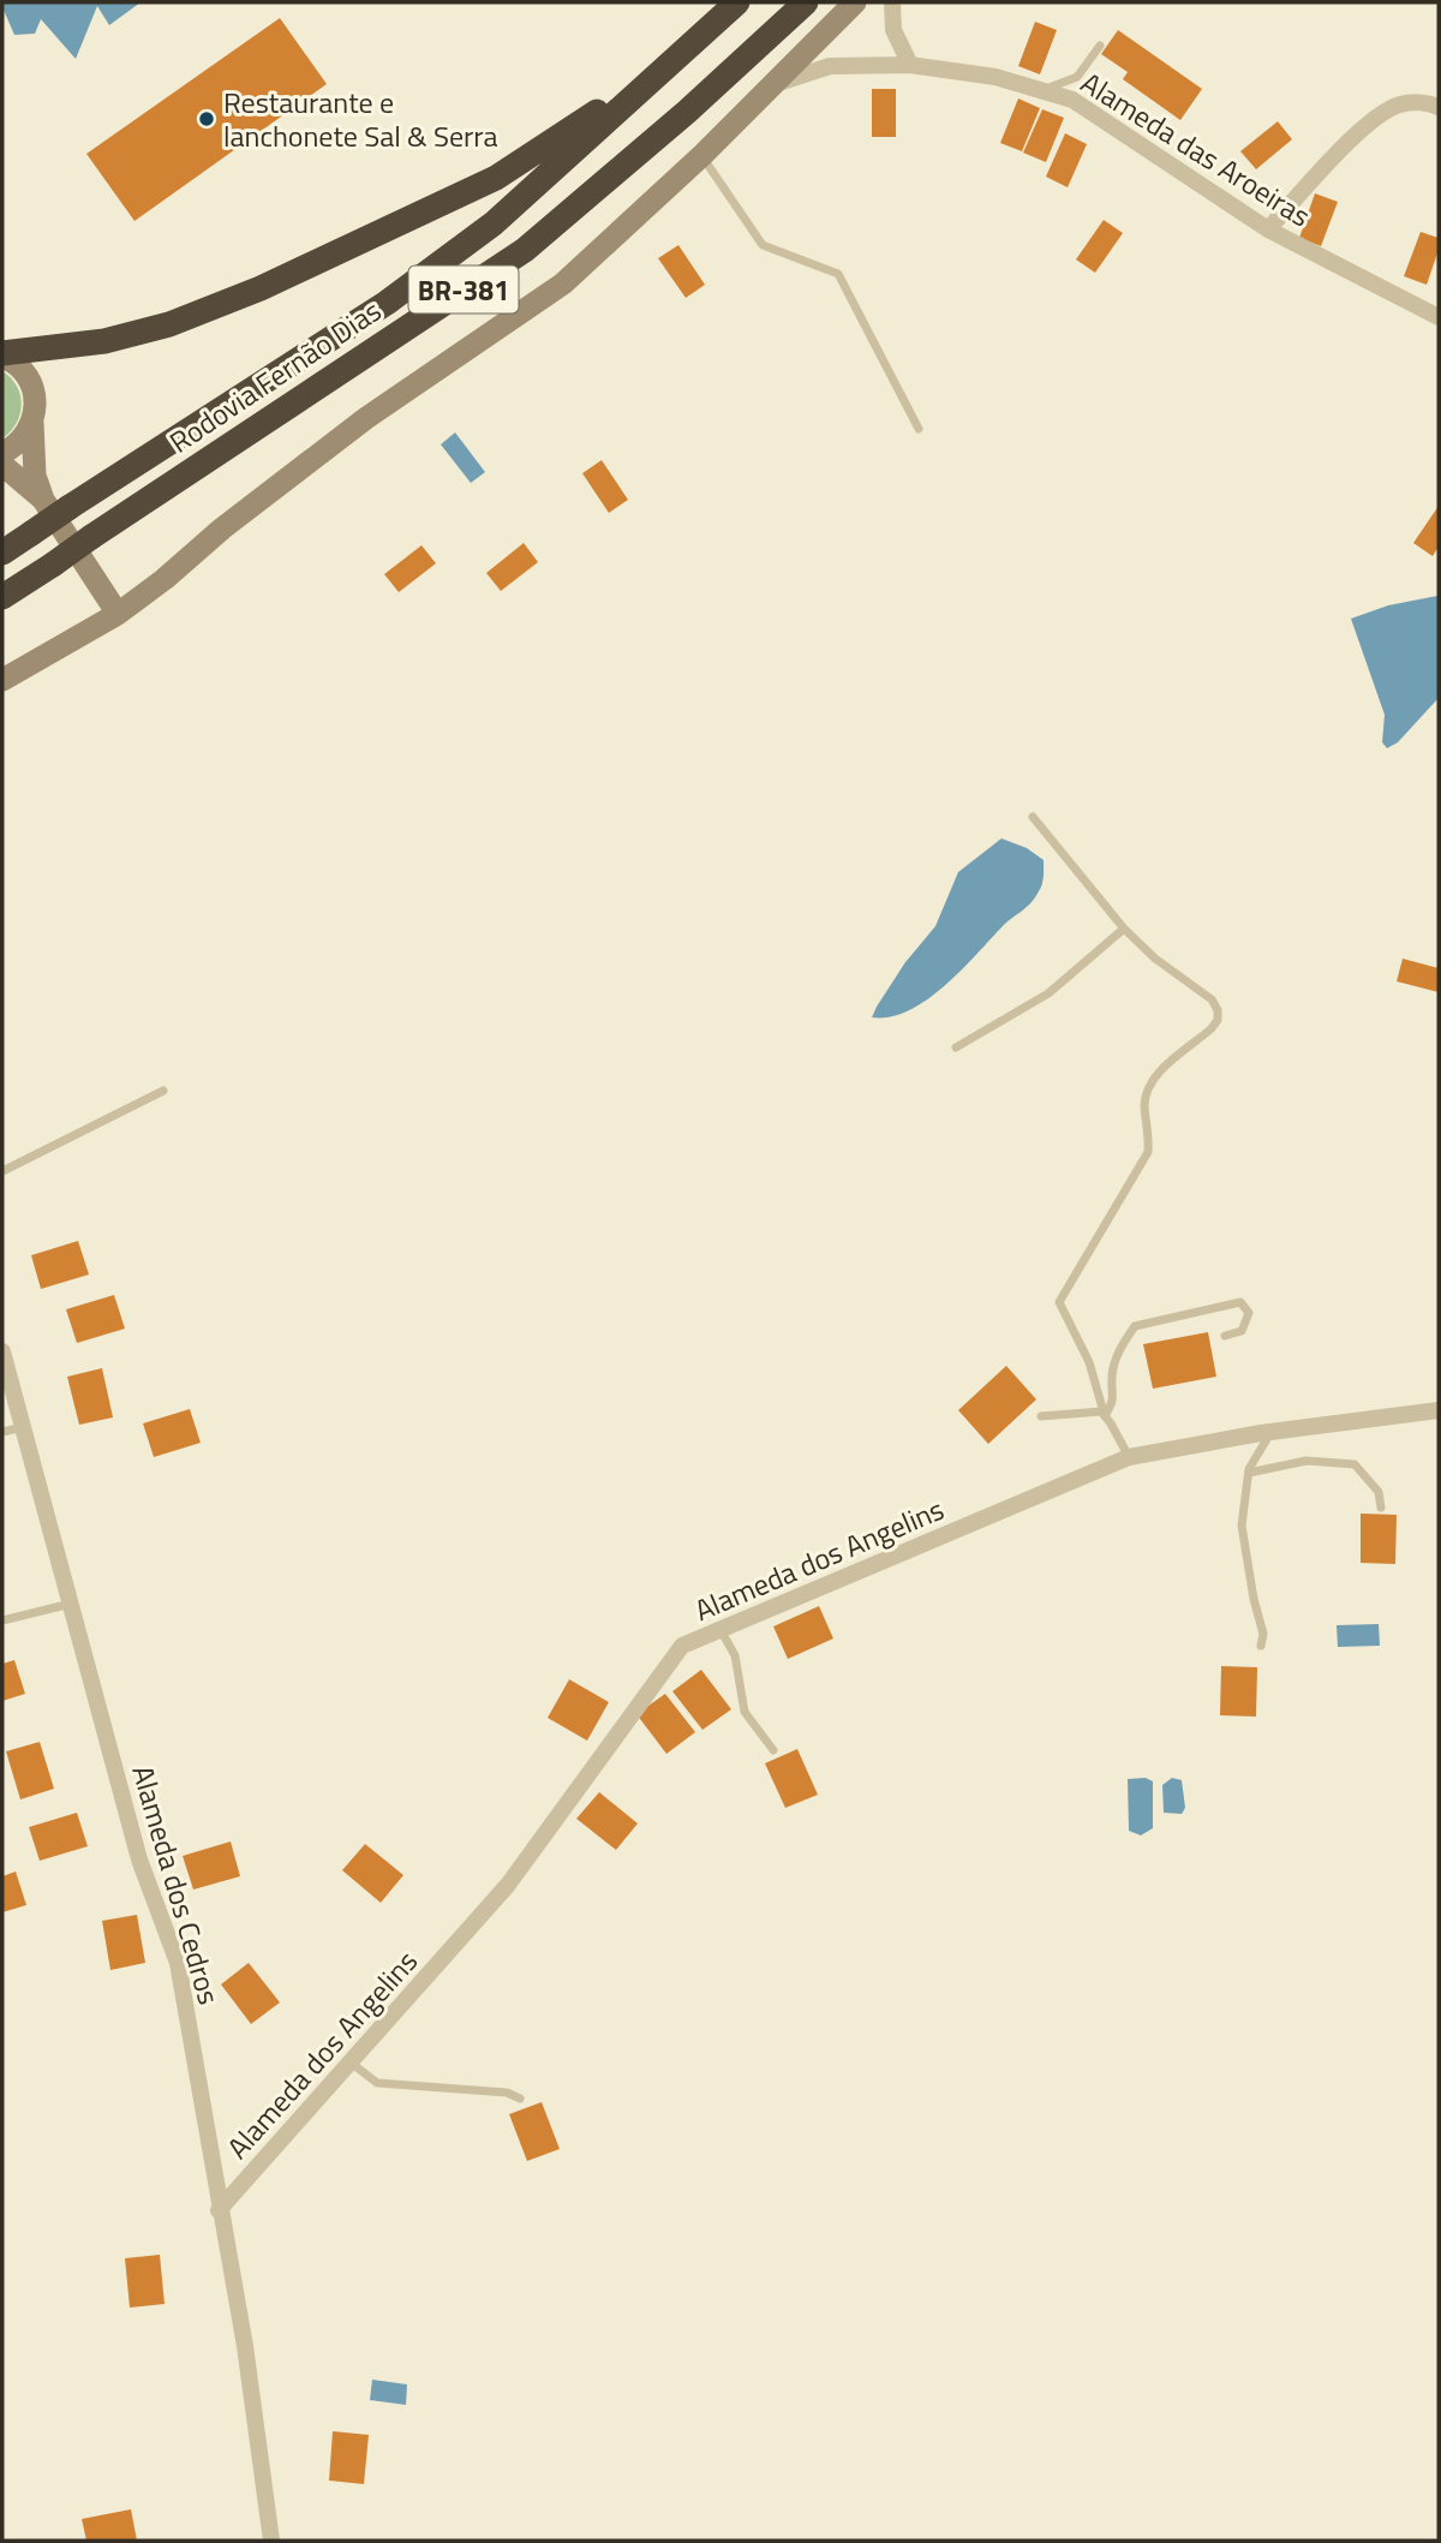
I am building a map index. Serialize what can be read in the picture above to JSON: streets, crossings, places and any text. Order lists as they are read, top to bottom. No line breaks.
{"streets":{"highway":["BR-381","Rodovia Fernão Dias"],"street":["Alameda das Aroeiras","Alameda dos Angelins","Alameda dos Cedros"]},"crossings":[["Alameda das Aroeiras","BR-381"],["Alameda dos Angelins","Alameda dos Cedros"]],"places":["Restaurante e lanchonete Sal & Serra"]}
